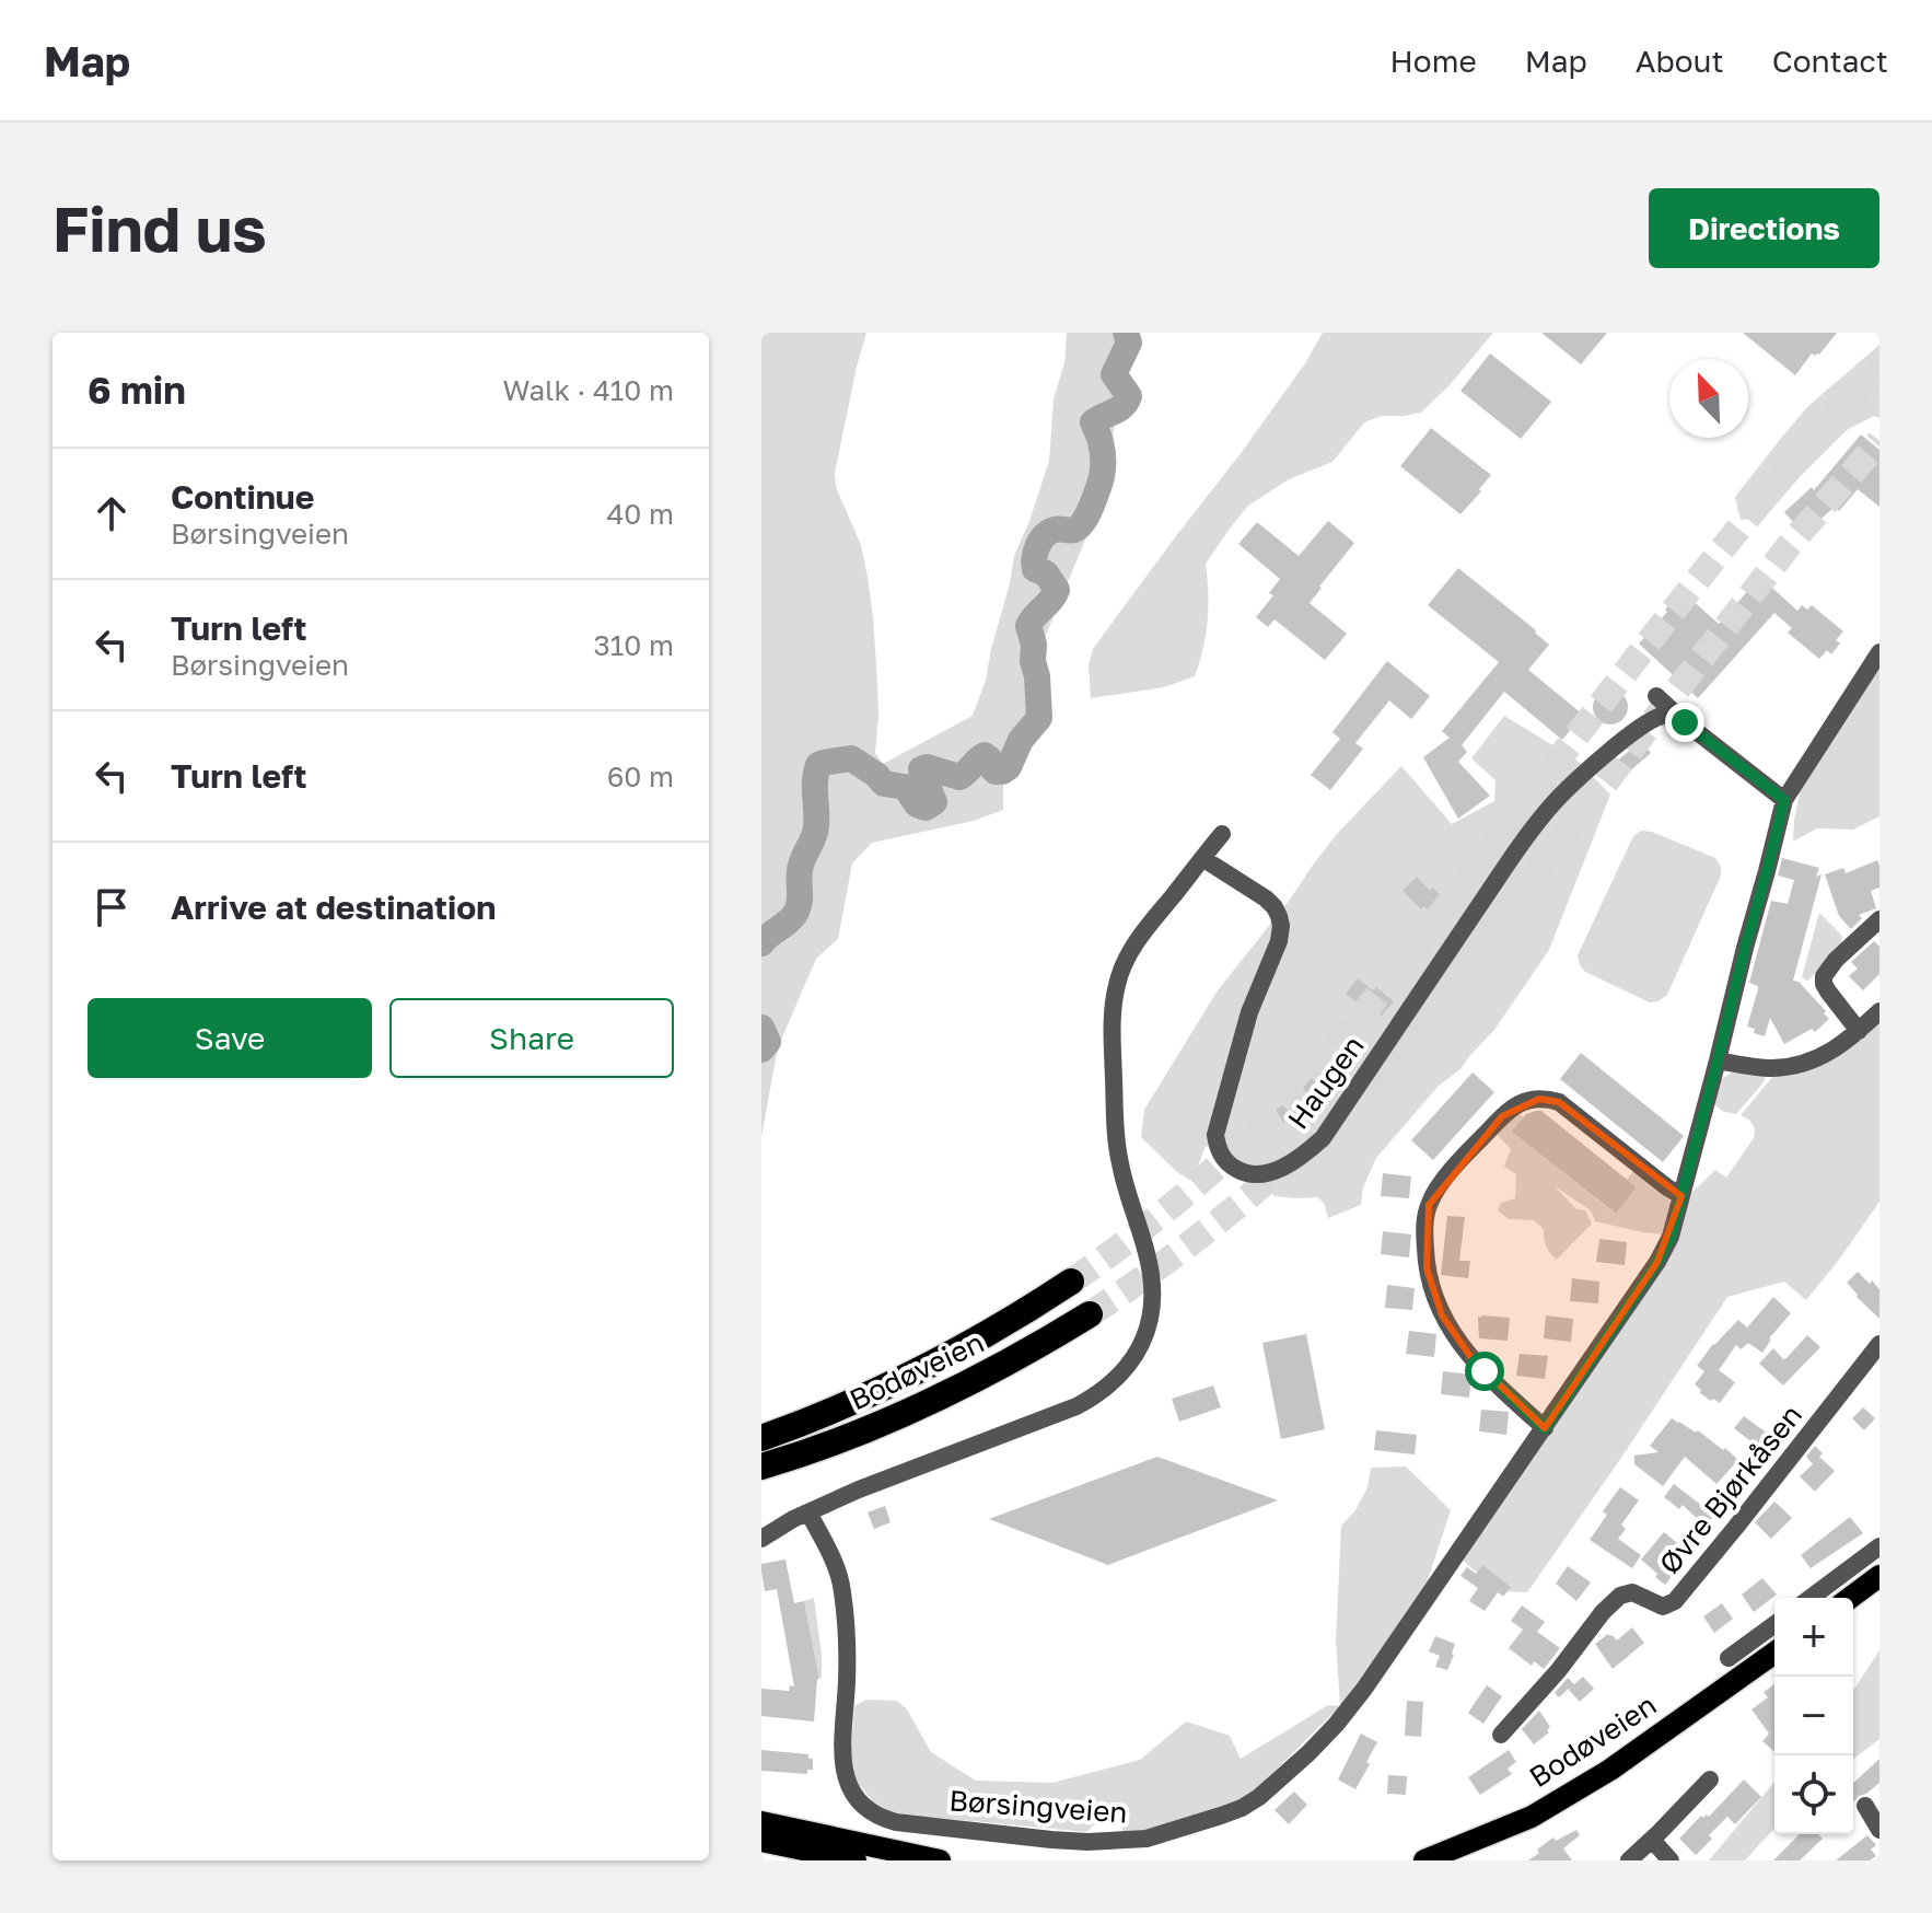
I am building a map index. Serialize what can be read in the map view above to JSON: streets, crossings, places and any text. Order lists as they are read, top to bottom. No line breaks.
{"streets":{"highway":["Bodøveien"],"street":["Haugen","Øvre Bjørkåsen","Børsingveien"]},"north":"top left","page":{"header":"Map","nav":["Home","Map","About","Contact"],"buttons":["Directions",["Save","Share"]],"title":"Find us","heading":["6 min","Walk · 410 m"],"list":[["Continue","Børsingveien","40 m"],["Turn left","Børsingveien","310 m"],["Turn left","60 m"],"Arrive at destination"],"map_buttons":["+","−"]}}
